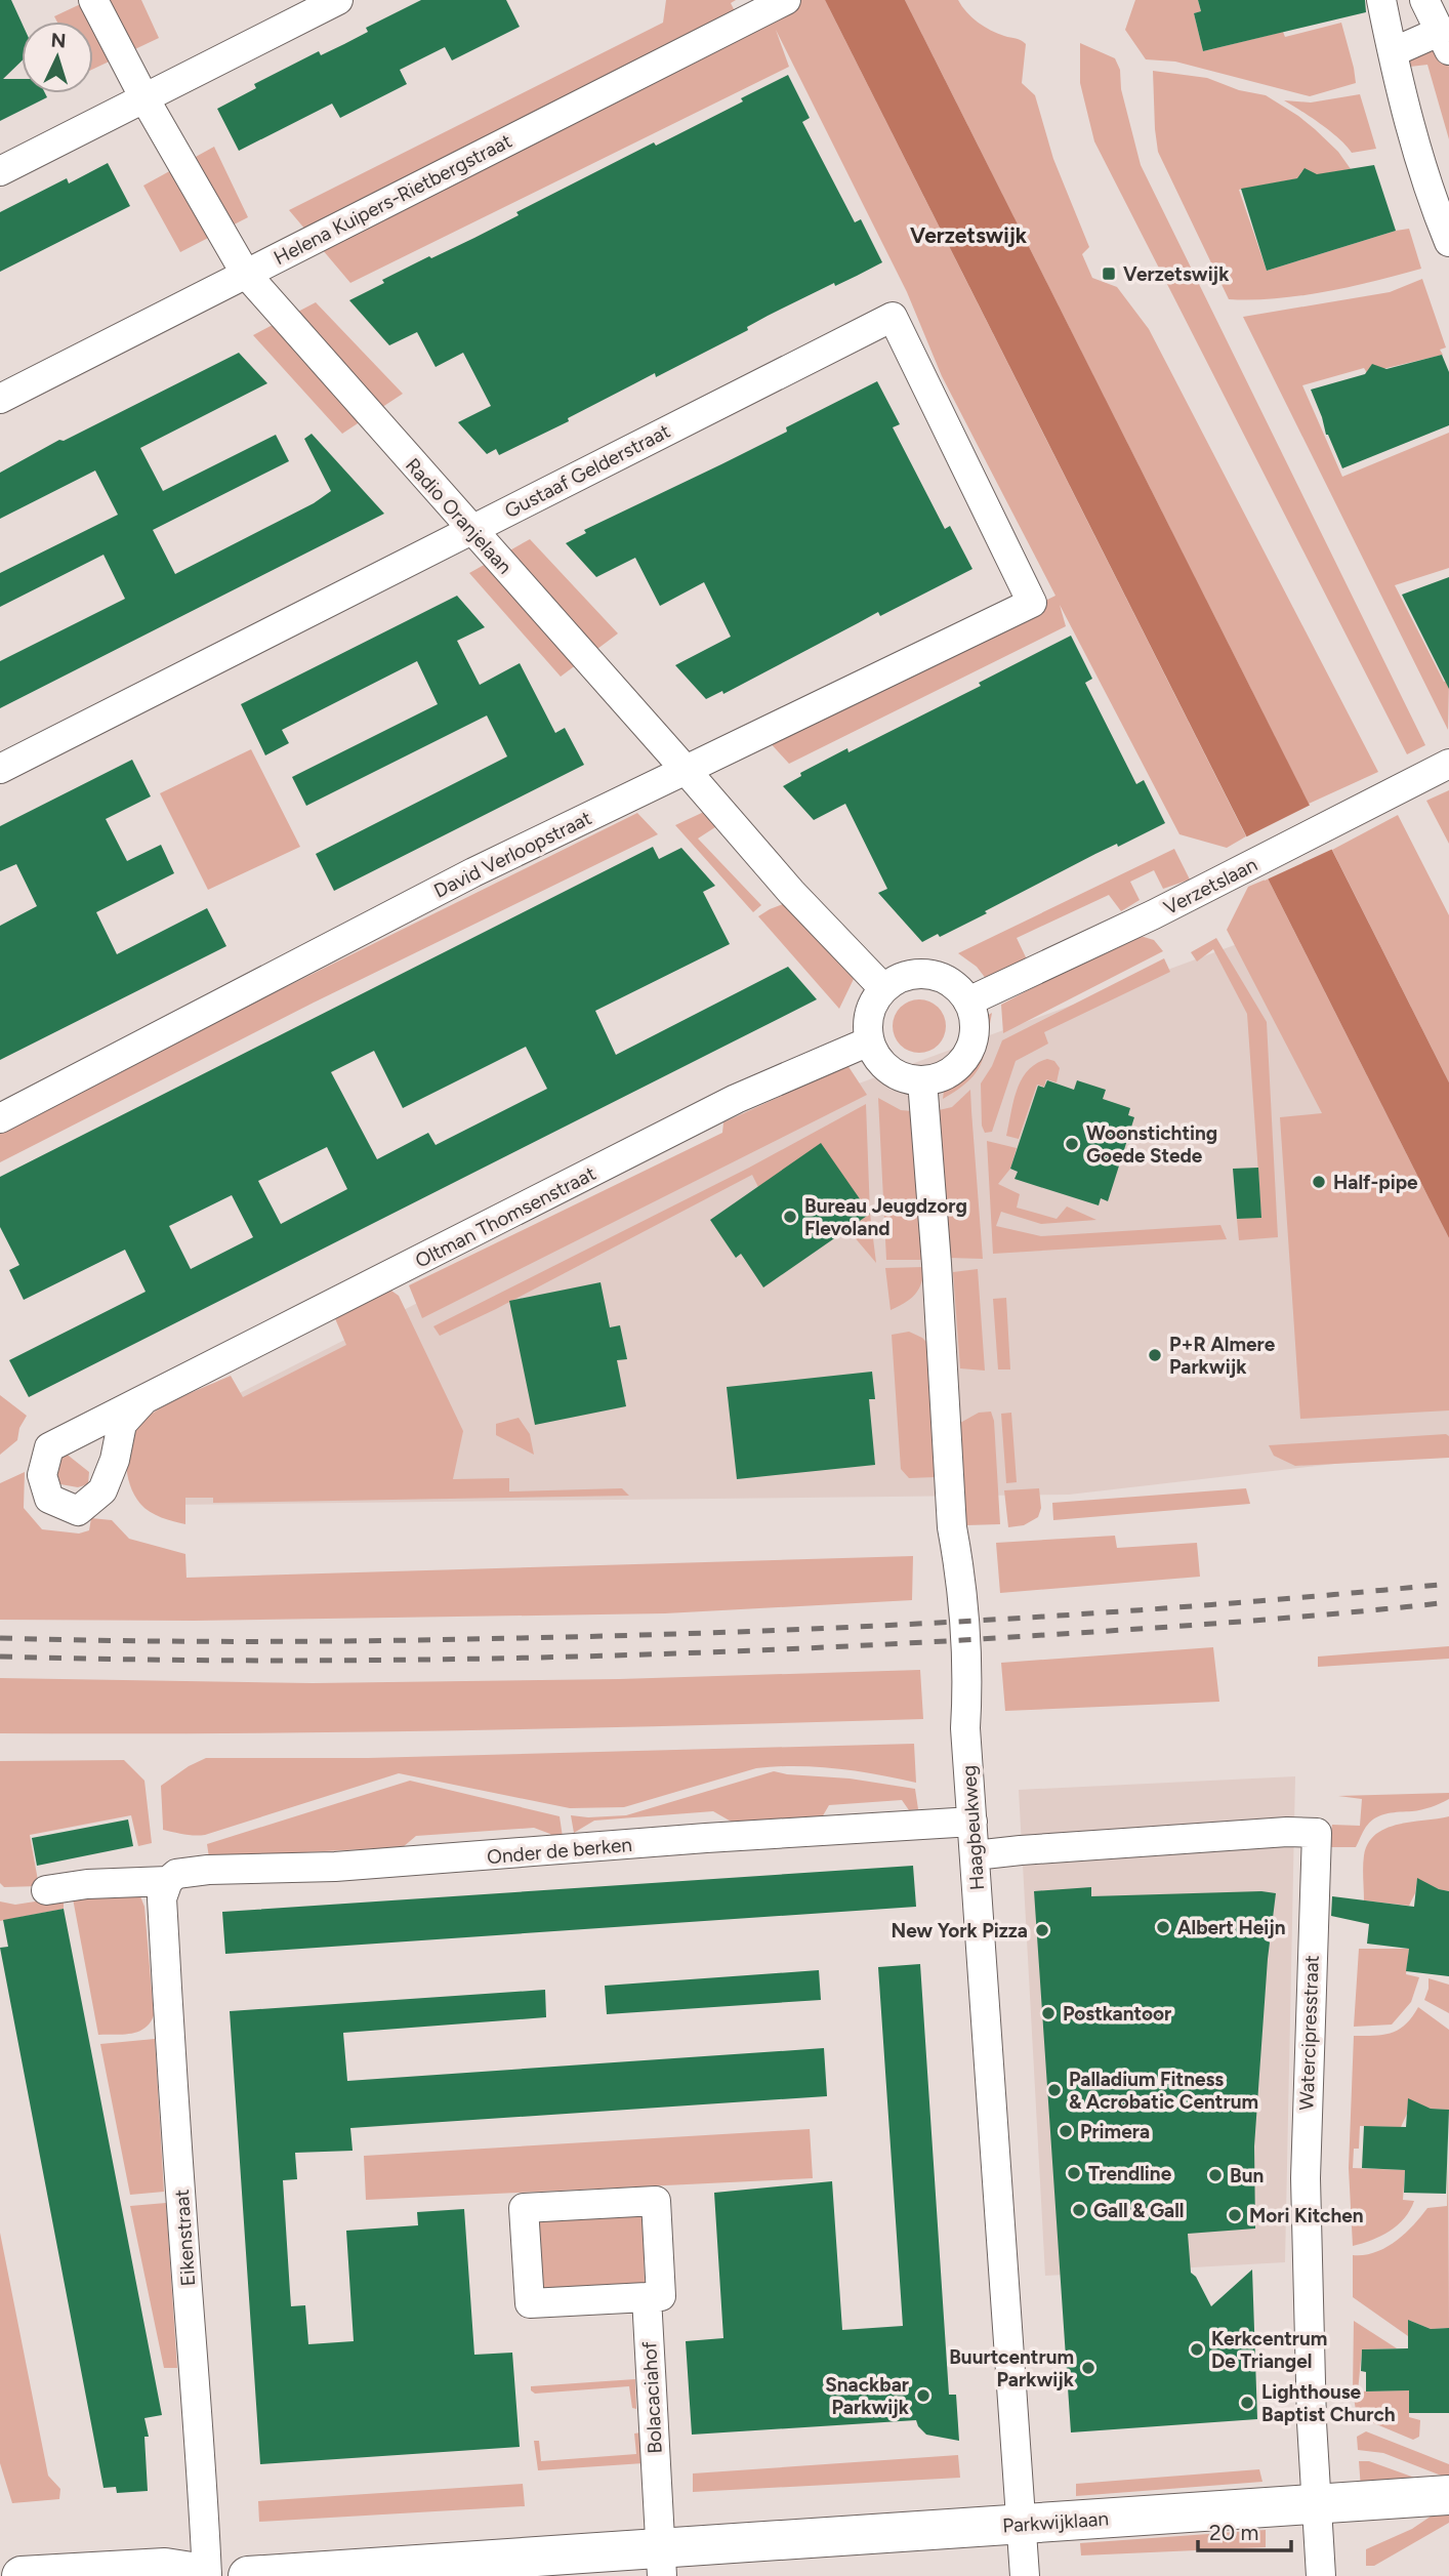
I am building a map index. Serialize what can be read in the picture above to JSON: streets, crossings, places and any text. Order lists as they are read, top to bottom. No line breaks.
{"streets":{"street":["Helena Kuipers-Rietbergstraat","Gustaaf Gelderstraat","Radio Oranjelaan","David Verloopstraat","Verzetslaan","Oltman Thomsenstraat","Haagbeukweg","Onder de berken","Watercipresstraat","Eikenstraat","Bolacaciahof","Parkwijklaan"]},"crossings":[["Helena Kuipers-Rietbergstraat","Radio Oranjelaan"],["Gustaaf Gelderstraat","Radio Oranjelaan"],["Gustaaf Gelderstraat","David Verloopstraat"],["Radio Oranjelaan","David Verloopstraat"],["Radio Oranjelaan","Verzetslaan"],["Radio Oranjelaan","Oltman Thomsenstraat"],["Radio Oranjelaan","Haagbeukweg"],["Verzetslaan","Oltman Thomsenstraat"],["Verzetslaan","Haagbeukweg"],["Oltman Thomsenstraat","Haagbeukweg"],["Haagbeukweg","Onder de berken"],["Haagbeukweg","Watercipresstraat"],["Haagbeukweg","Parkwijklaan"],["Onder de berken","Eikenstraat"],["Watercipresstraat","Parkwijklaan"],["Bolacaciahof","Parkwijklaan"]],"districts":["Verzetswijk"],"places":{"transit":["Verzetswijk"],"other":["Woonstichting Goede Stede","Half-pipe","Bureau Jeugdzorg Flevoland","P+R Almere Parkwijk","Albert Heijn","New York Pizza","Postkantoor","Palladium Fitness & Acrobatic Centrum","Primera","Trendline","Bun","Gall & Gall","Mori Kitchen","Kerkcentrum De Triangel","Buurtcentrum Parkwijk","Snackbar Parkwijk","Lighthouse Baptist Church"]},"scale_bar":"20 m","north":"top"}
